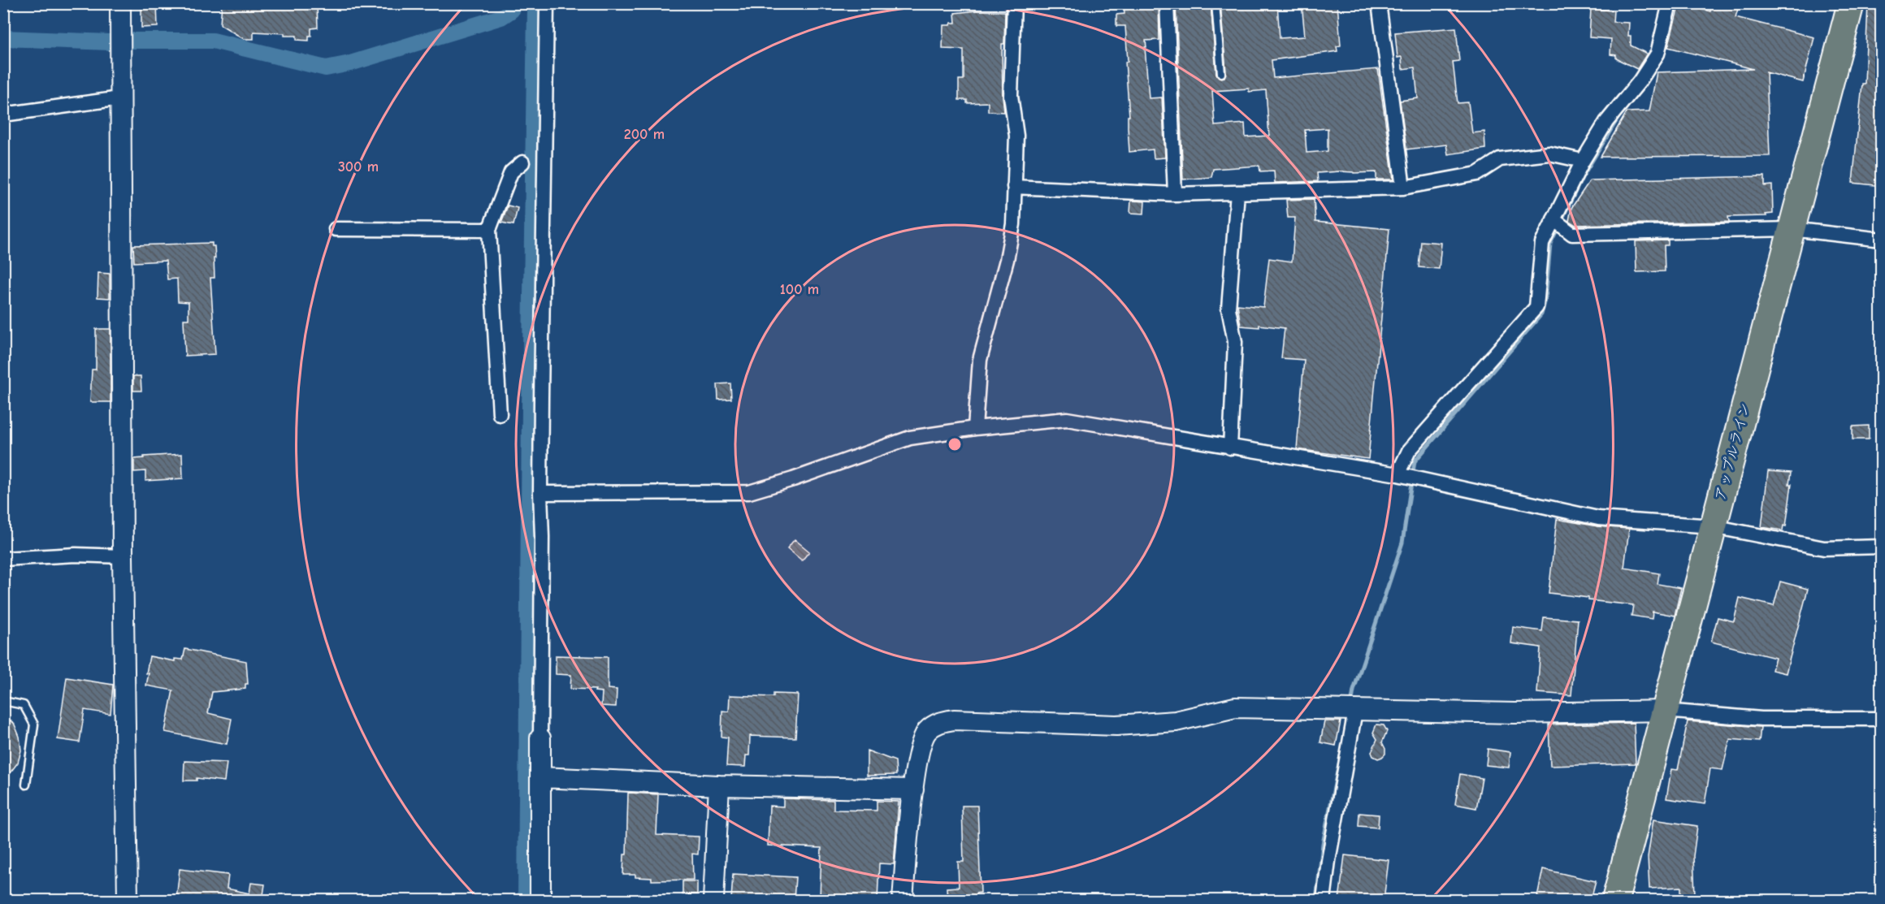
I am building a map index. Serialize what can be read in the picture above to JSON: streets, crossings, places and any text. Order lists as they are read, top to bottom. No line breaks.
{"streets":{"highway":["アップルライン"]},"rings":["200 m","300 m","100 m"]}
